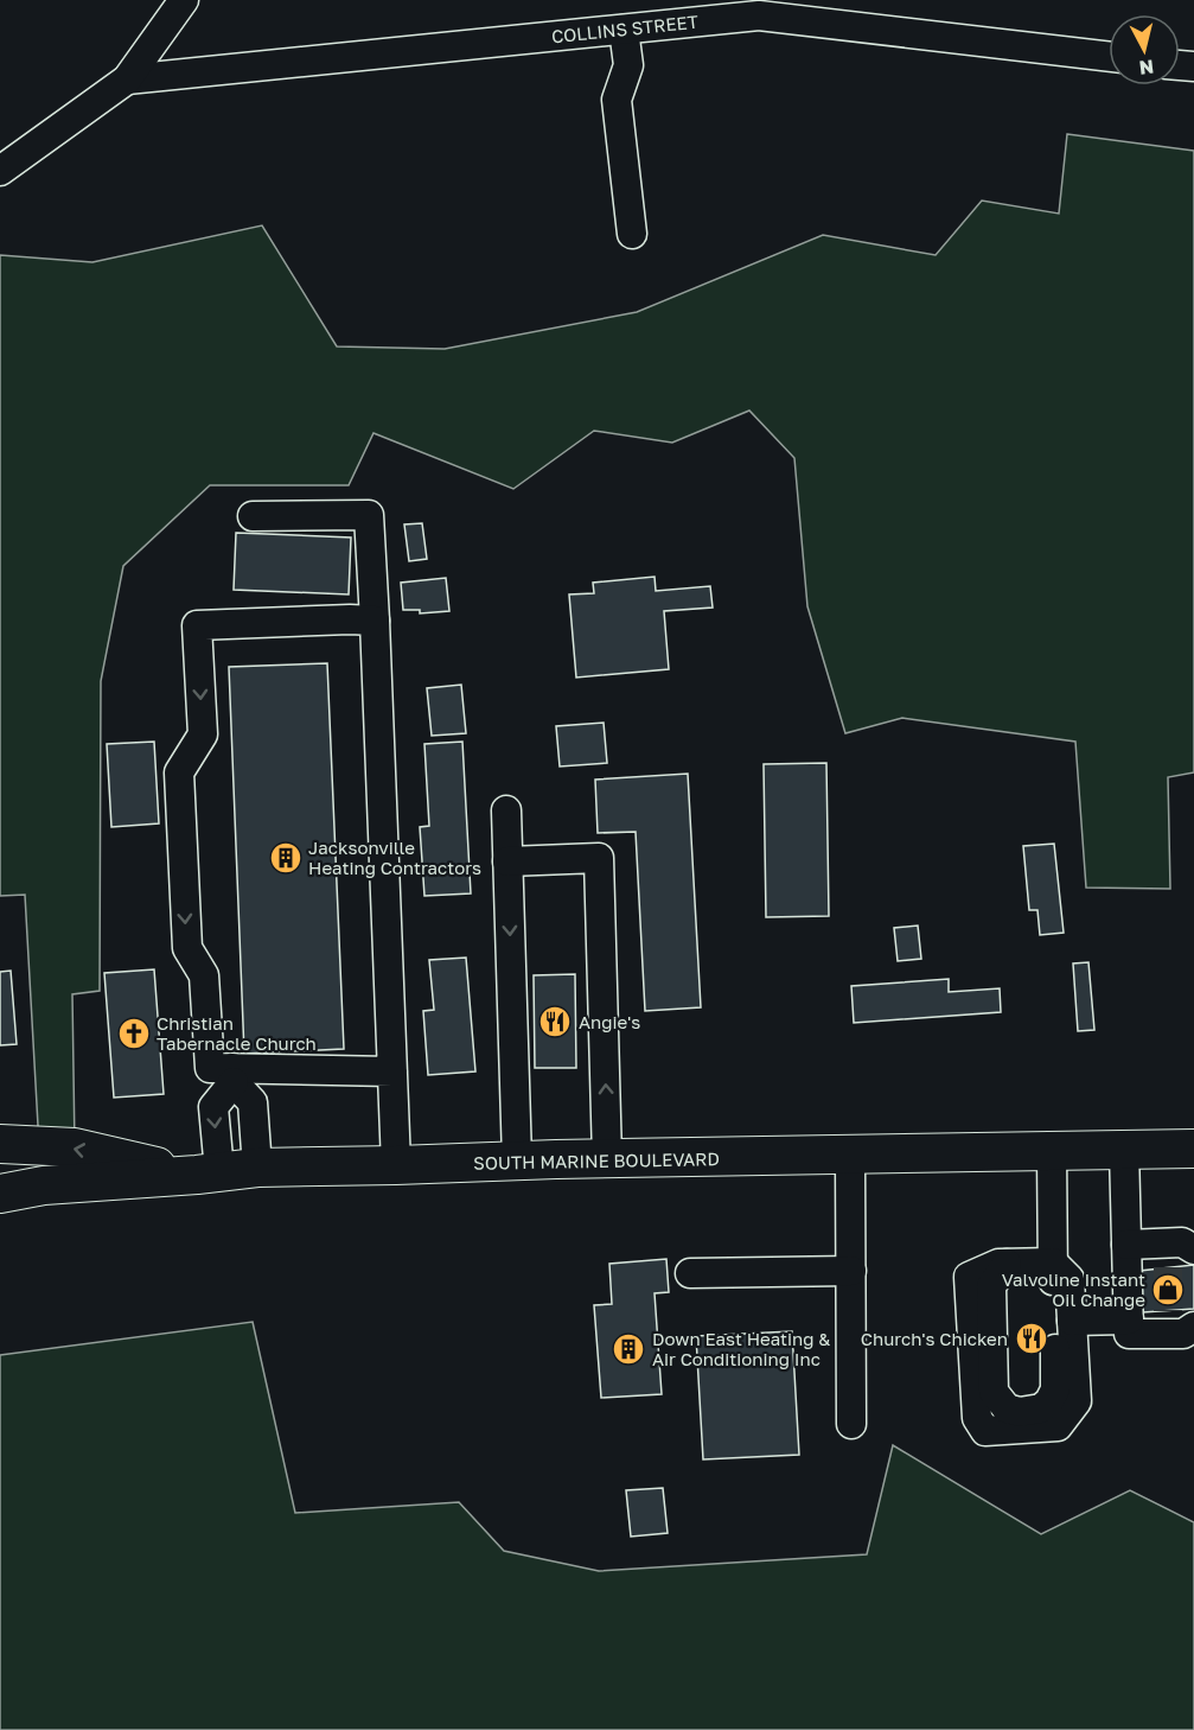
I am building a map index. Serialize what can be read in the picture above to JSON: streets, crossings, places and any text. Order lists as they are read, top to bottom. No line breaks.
{"streets":{"main road":["SOUTH MARINE BOULEVARD"],"street":["COLLINS STREET"]},"places":{"building":["Jacksonville Heating Contractors","Down East Heating & Air Conditioning Inc"],"restaurant":["Angie's","Church's Chicken"],"church":["Christian Tabernacle Church"],"shop":["Valvoline Instant Oil Change"]},"north":"bottom"}
